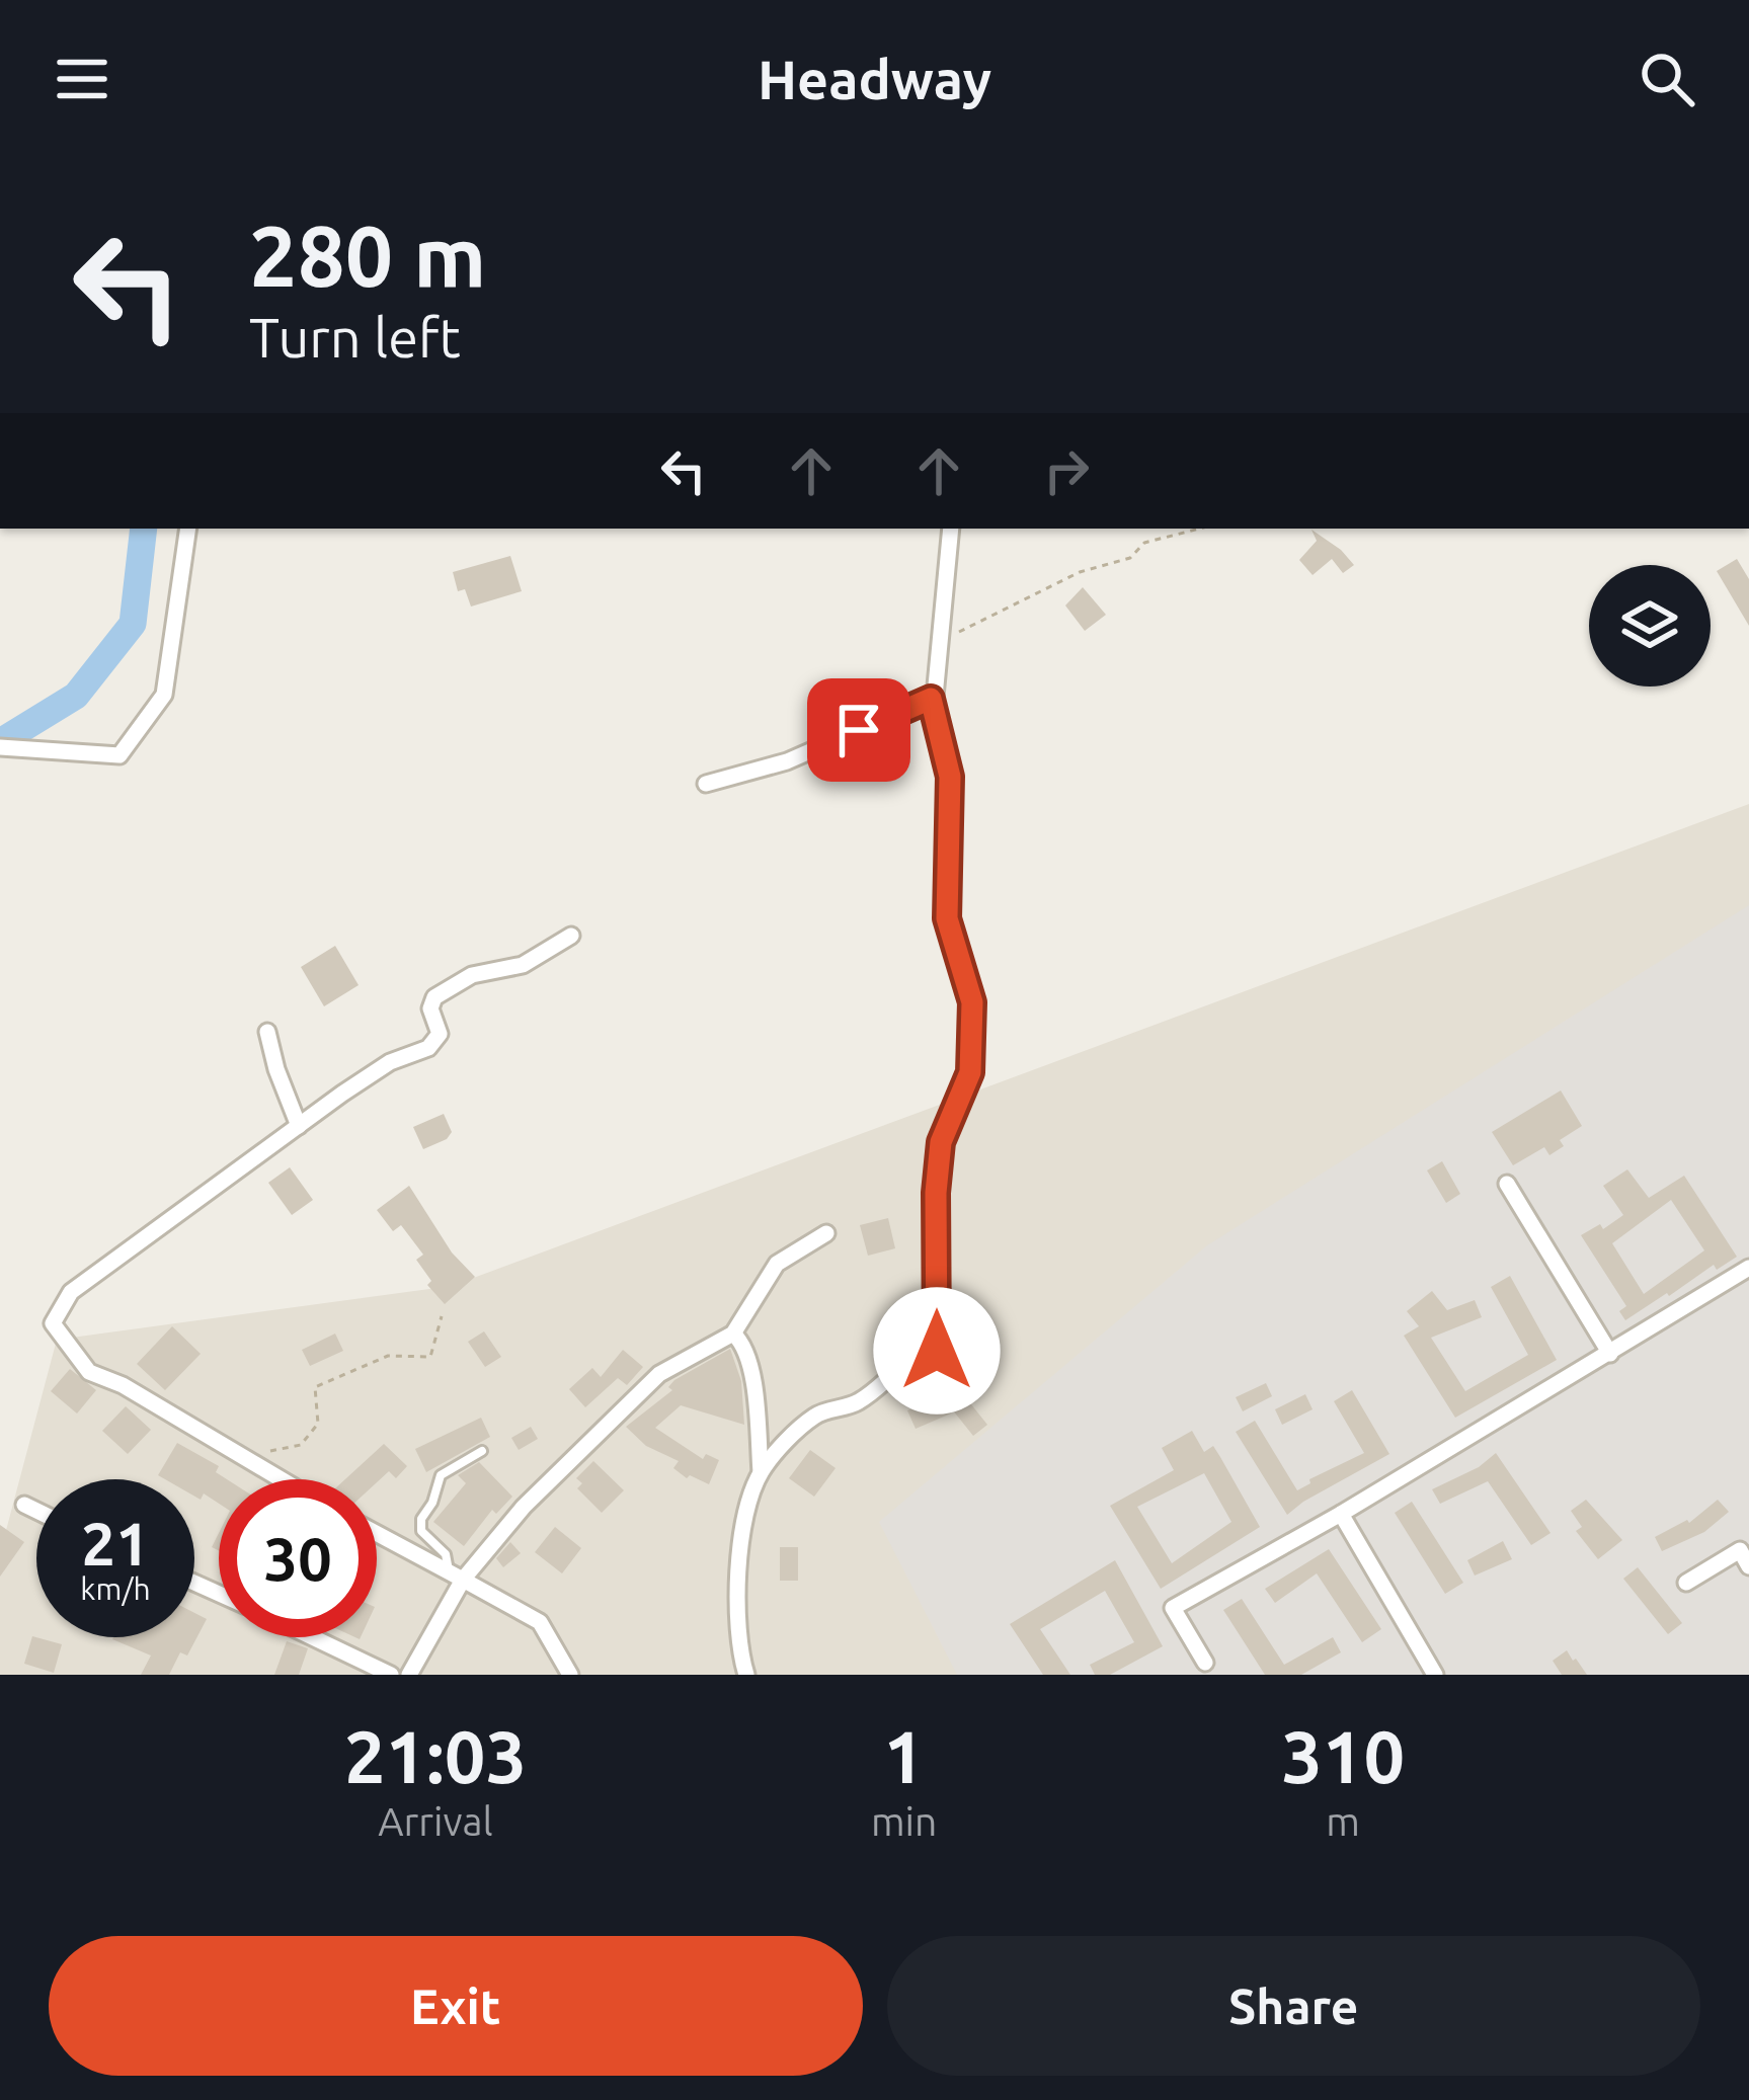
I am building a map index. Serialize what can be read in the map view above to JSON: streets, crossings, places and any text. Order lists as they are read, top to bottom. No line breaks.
{"page":{"header":"Headway","turn":["280 m","Turn left"],"speed":"21 km/h","limit":"30","eta":["21:03","Arrival","1","min","310","m"],"buttons":["Exit","Share"]}}
